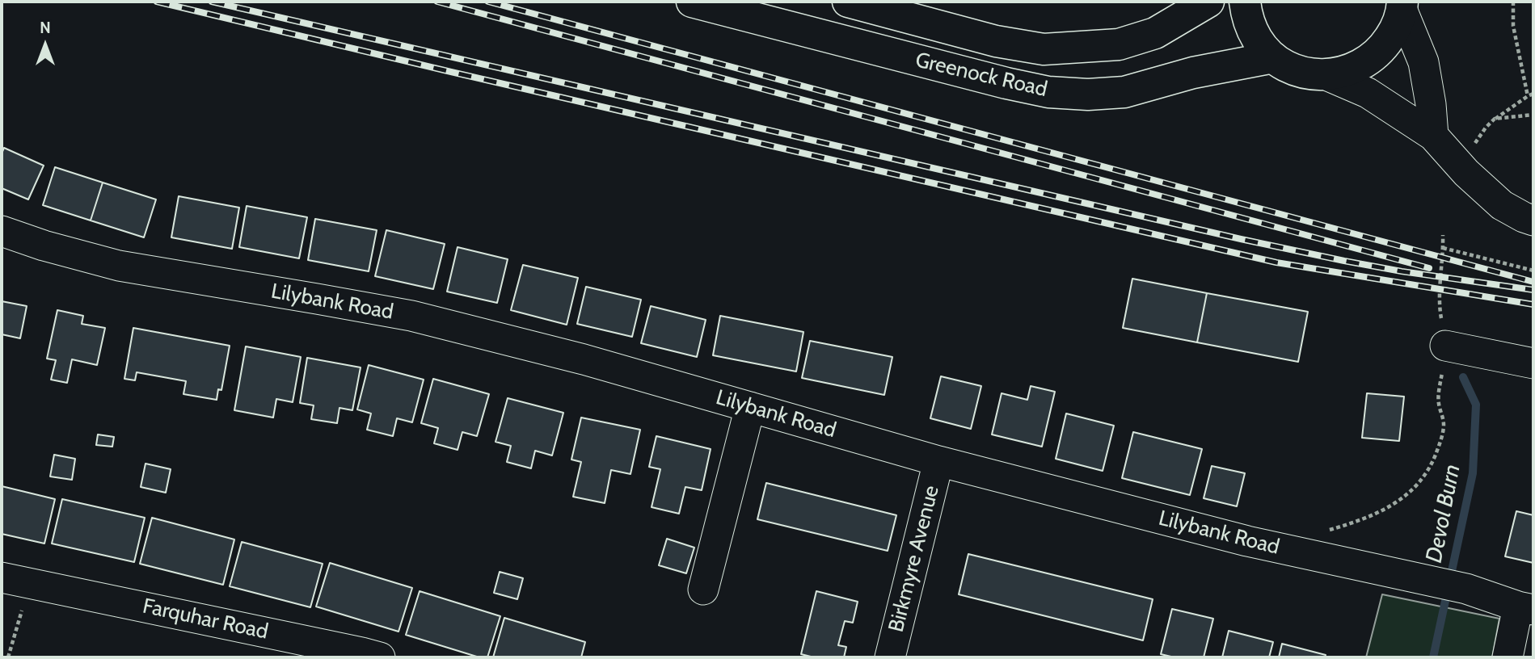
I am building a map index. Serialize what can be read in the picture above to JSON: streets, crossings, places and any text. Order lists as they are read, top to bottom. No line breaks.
{"streets":{"highway":["Greenock Road"],"street":["Lilybank Road","Birkmyre Avenue","Farquhar Road"]},"crossings":[["Lilybank Road","Birkmyre Avenue"]],"water":["Devol Burn"],"north":"top"}
